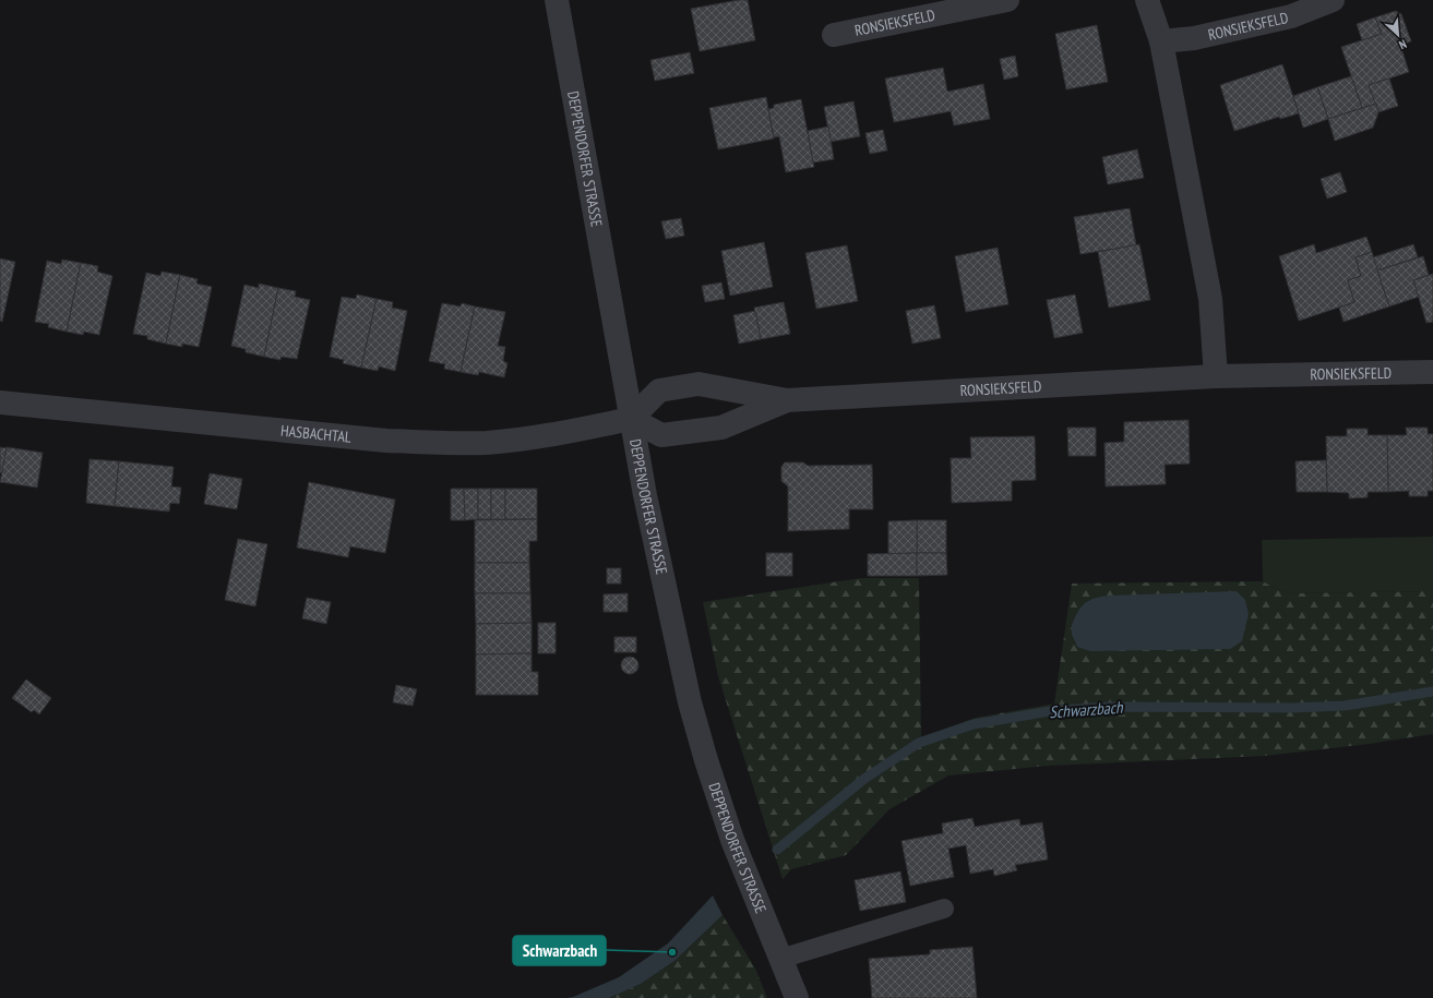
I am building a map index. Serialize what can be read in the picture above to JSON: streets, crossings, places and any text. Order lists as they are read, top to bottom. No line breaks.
{"streets":{"street":["RONSIEKSFELD","DEPPENDORFER STRASSE","HASBACHTAL"]},"crossings":[["RONSIEKSFELD","DEPPENDORFER STRASSE"],["RONSIEKSFELD","HASBACHTAL"],["DEPPENDORFER STRASSE","HASBACHTAL"]],"water":["Schwarzbach"],"places":["Schwarzbach"],"north":"bottom right"}
